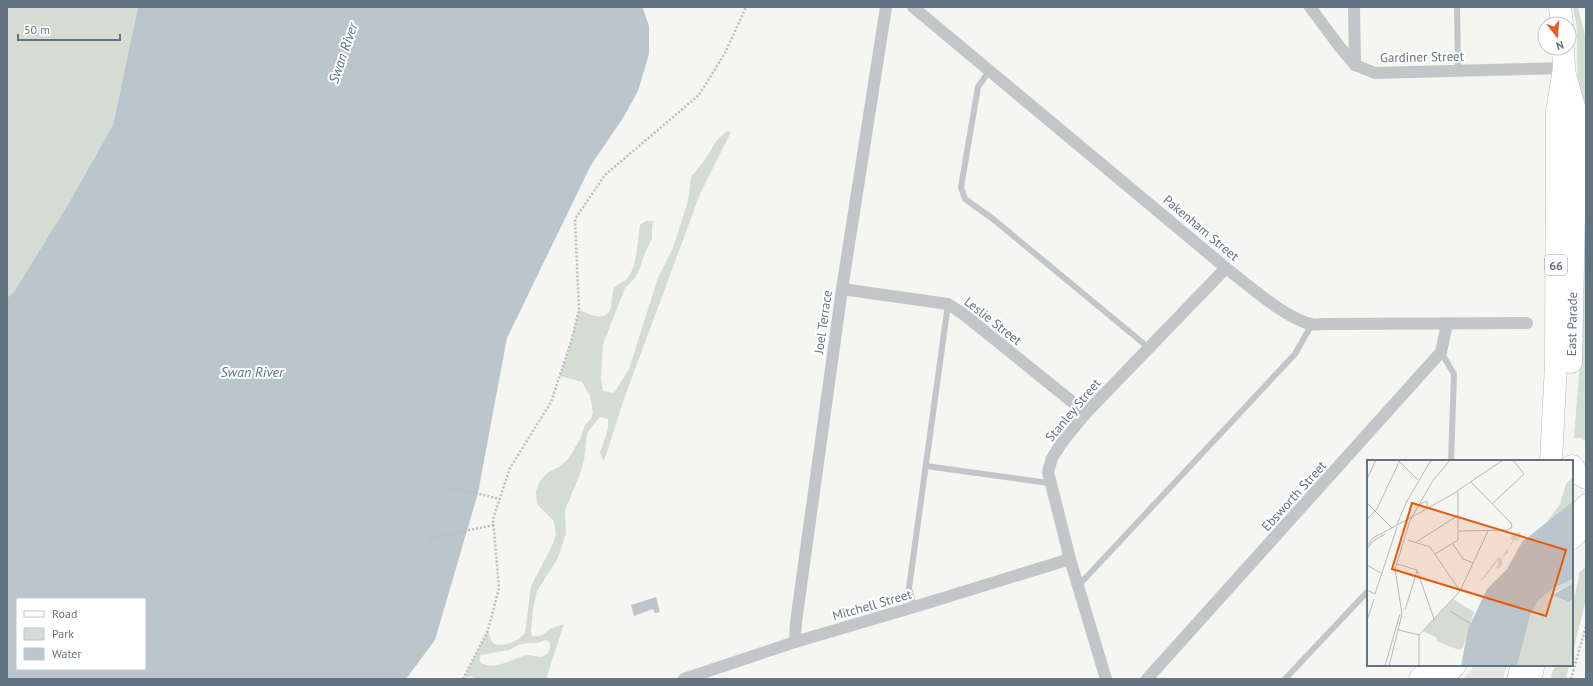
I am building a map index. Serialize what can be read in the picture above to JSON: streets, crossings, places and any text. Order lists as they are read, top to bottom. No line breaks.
{"streets":{"highway":["66","East Parade"],"street":["Gardiner Street","Pakenham Street","Leslie Street","Joel Terrace","Stanley Street","Ebsworth Street","Mitchell Street"]},"crossings":[["Gardiner Street","East Parade"],["Pakenham Street","Stanley Street"],["Pakenham Street","Ebsworth Street"],["Leslie Street","Joel Terrace"],["Leslie Street","Stanley Street"],["Joel Terrace","Mitchell Street"],["Stanley Street","Mitchell Street"]],"water":["Swan River"],"legend":["Road","Park","Water"],"scale_bar":"50 m","north":"bottom"}
